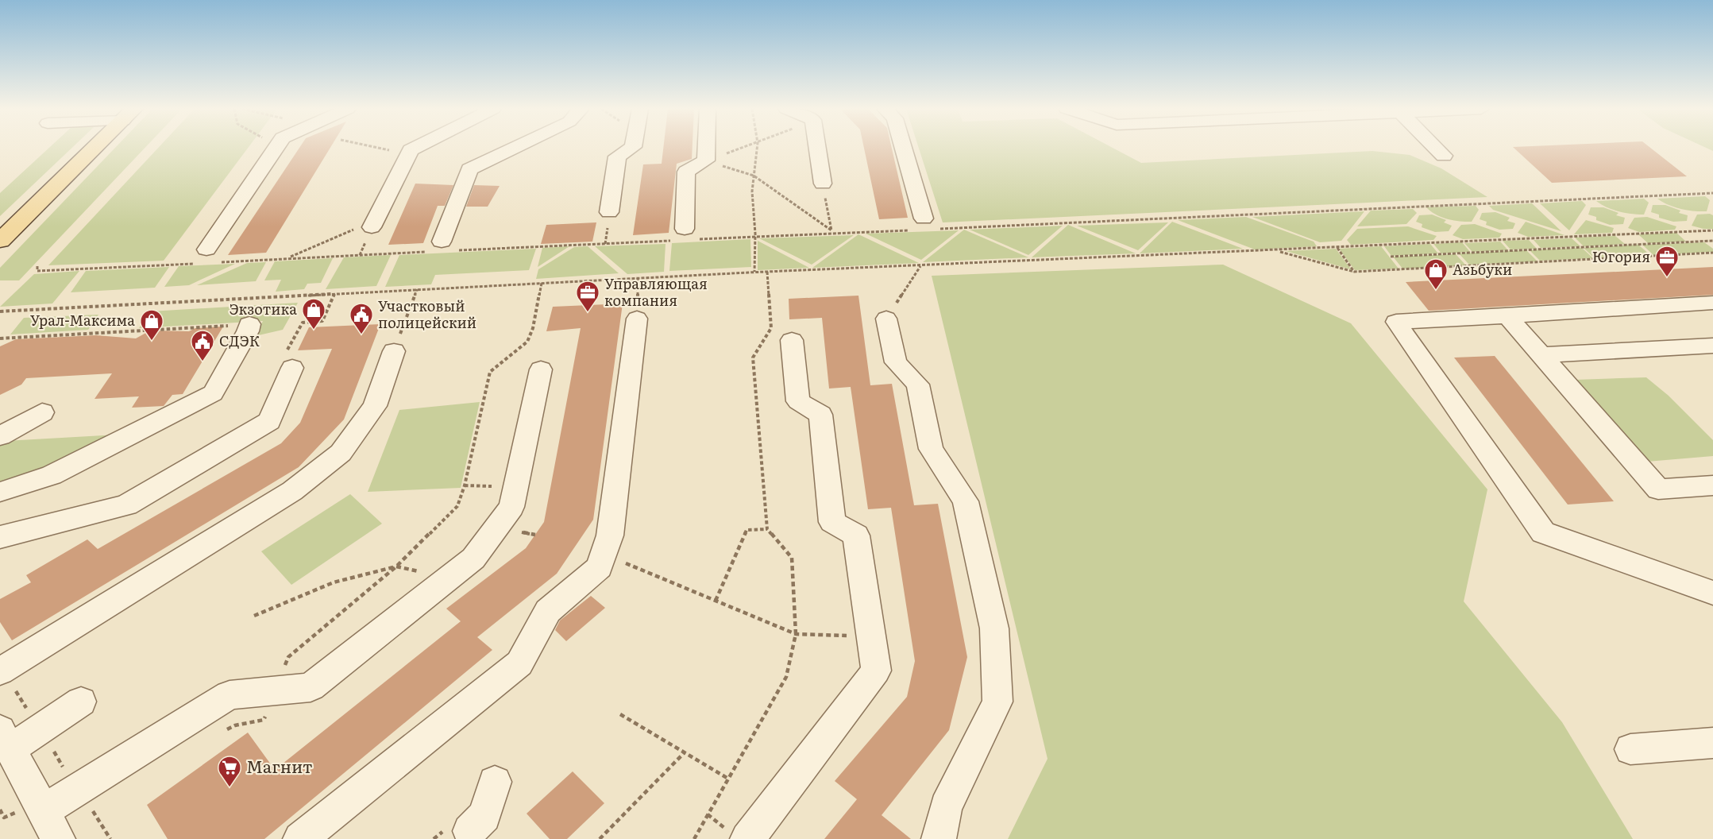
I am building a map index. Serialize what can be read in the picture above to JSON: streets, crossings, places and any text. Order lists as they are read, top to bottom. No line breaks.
{"places":{"office":["Югория","Управляющая компания"],"shop":["Азьбуки","Экзотика","Урал-Максима"],"public building":["Участковый полицейский","СДЭК"],"supermarket":["Магнит"]}}
